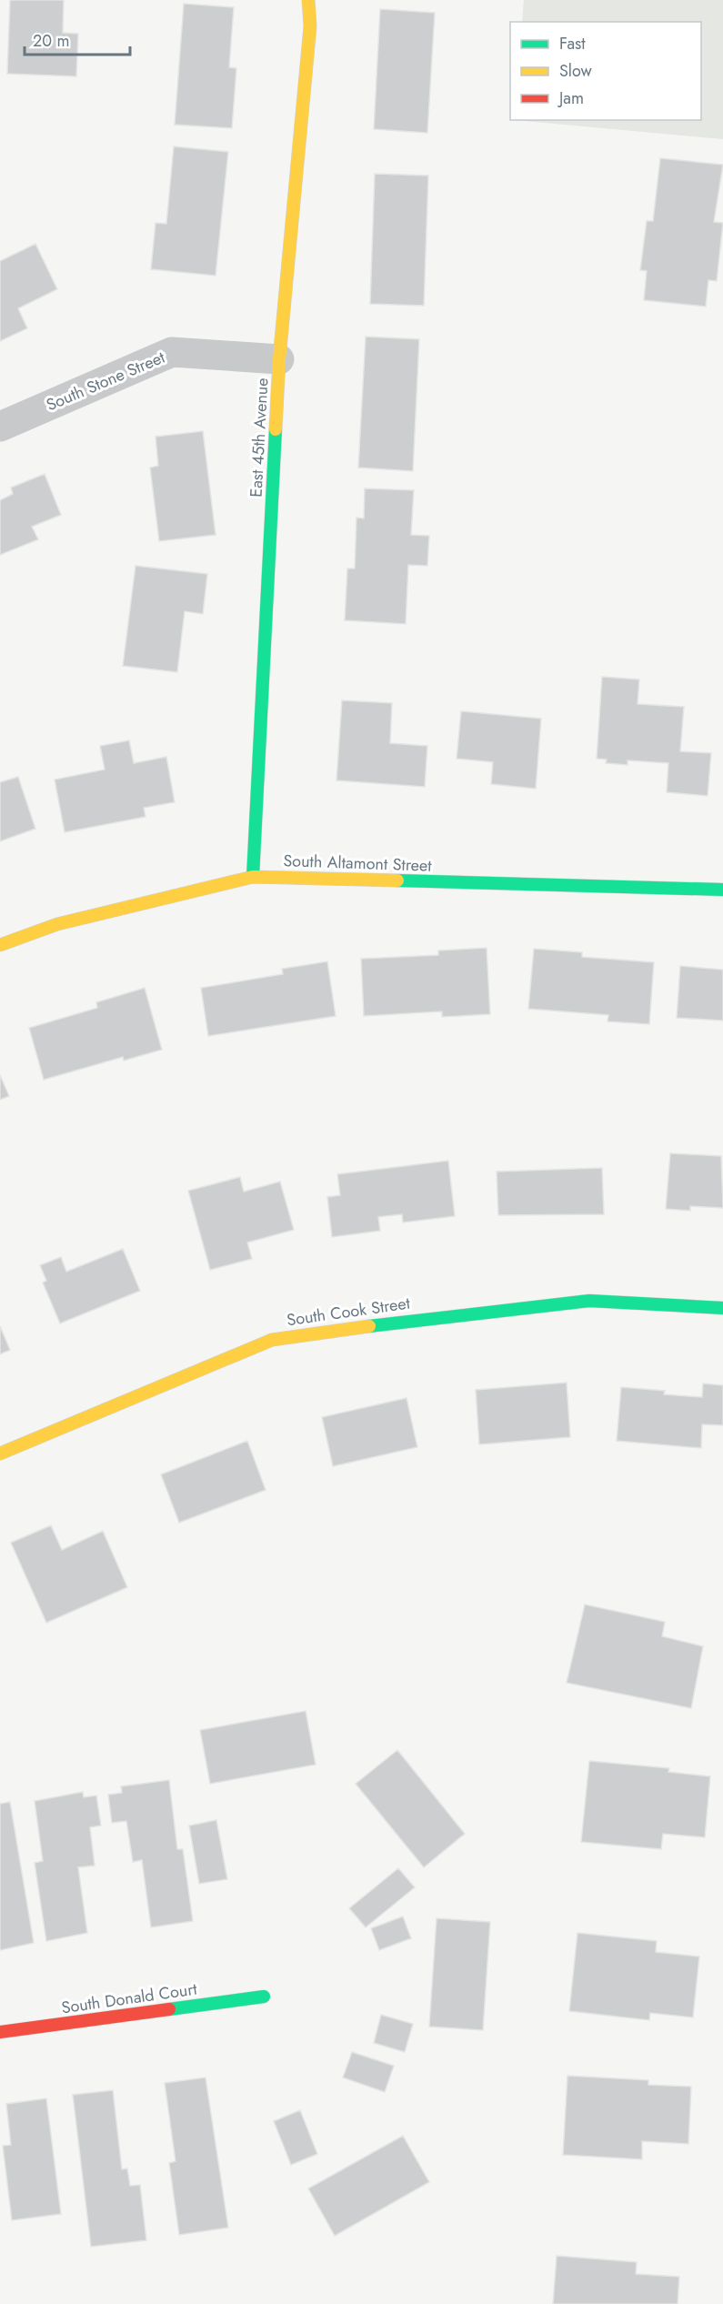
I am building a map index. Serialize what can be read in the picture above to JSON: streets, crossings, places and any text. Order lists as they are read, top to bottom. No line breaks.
{"streets":{"street":["South Stone Street","East 45th Avenue","South Altamont Street","South Cook Street","South Donald Court"]},"crossings":[["South Stone Street","East 45th Avenue"],["East 45th Avenue","South Altamont Street"]],"legend":["Fast","Slow","Jam"],"scale_bar":"20 m"}
